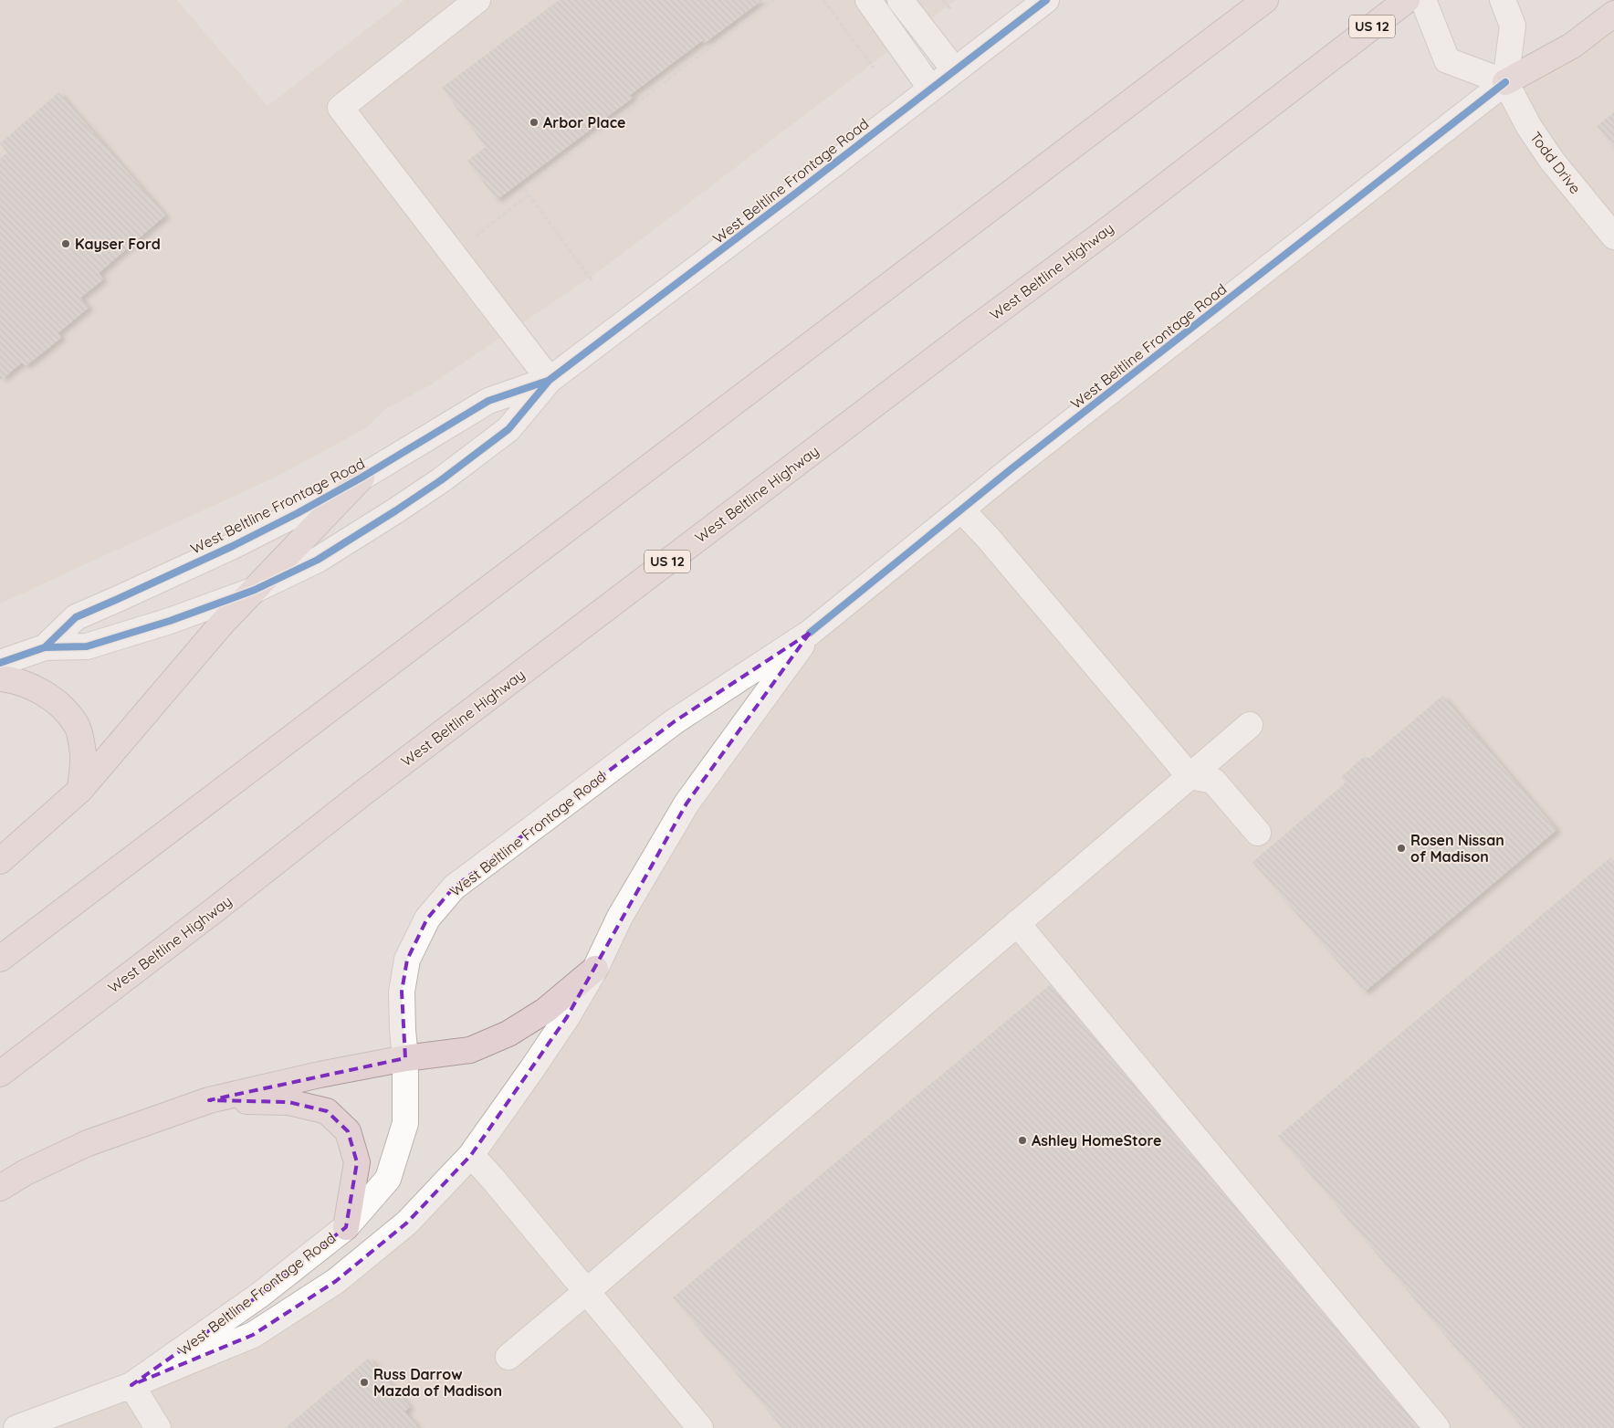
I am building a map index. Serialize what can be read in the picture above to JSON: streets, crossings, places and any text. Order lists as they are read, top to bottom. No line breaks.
{"streets":{"highway":["US 12","West Beltline Highway"],"street":["Todd Drive","West Beltline Frontage Road"]},"crossings":[["Todd Drive","West Beltline Frontage Road"]],"places":["Arbor Place","Kayser Ford","Rosen Nissan of Madison","Ashley HomeStore","Russ Darrow Mazda of Madison"]}
